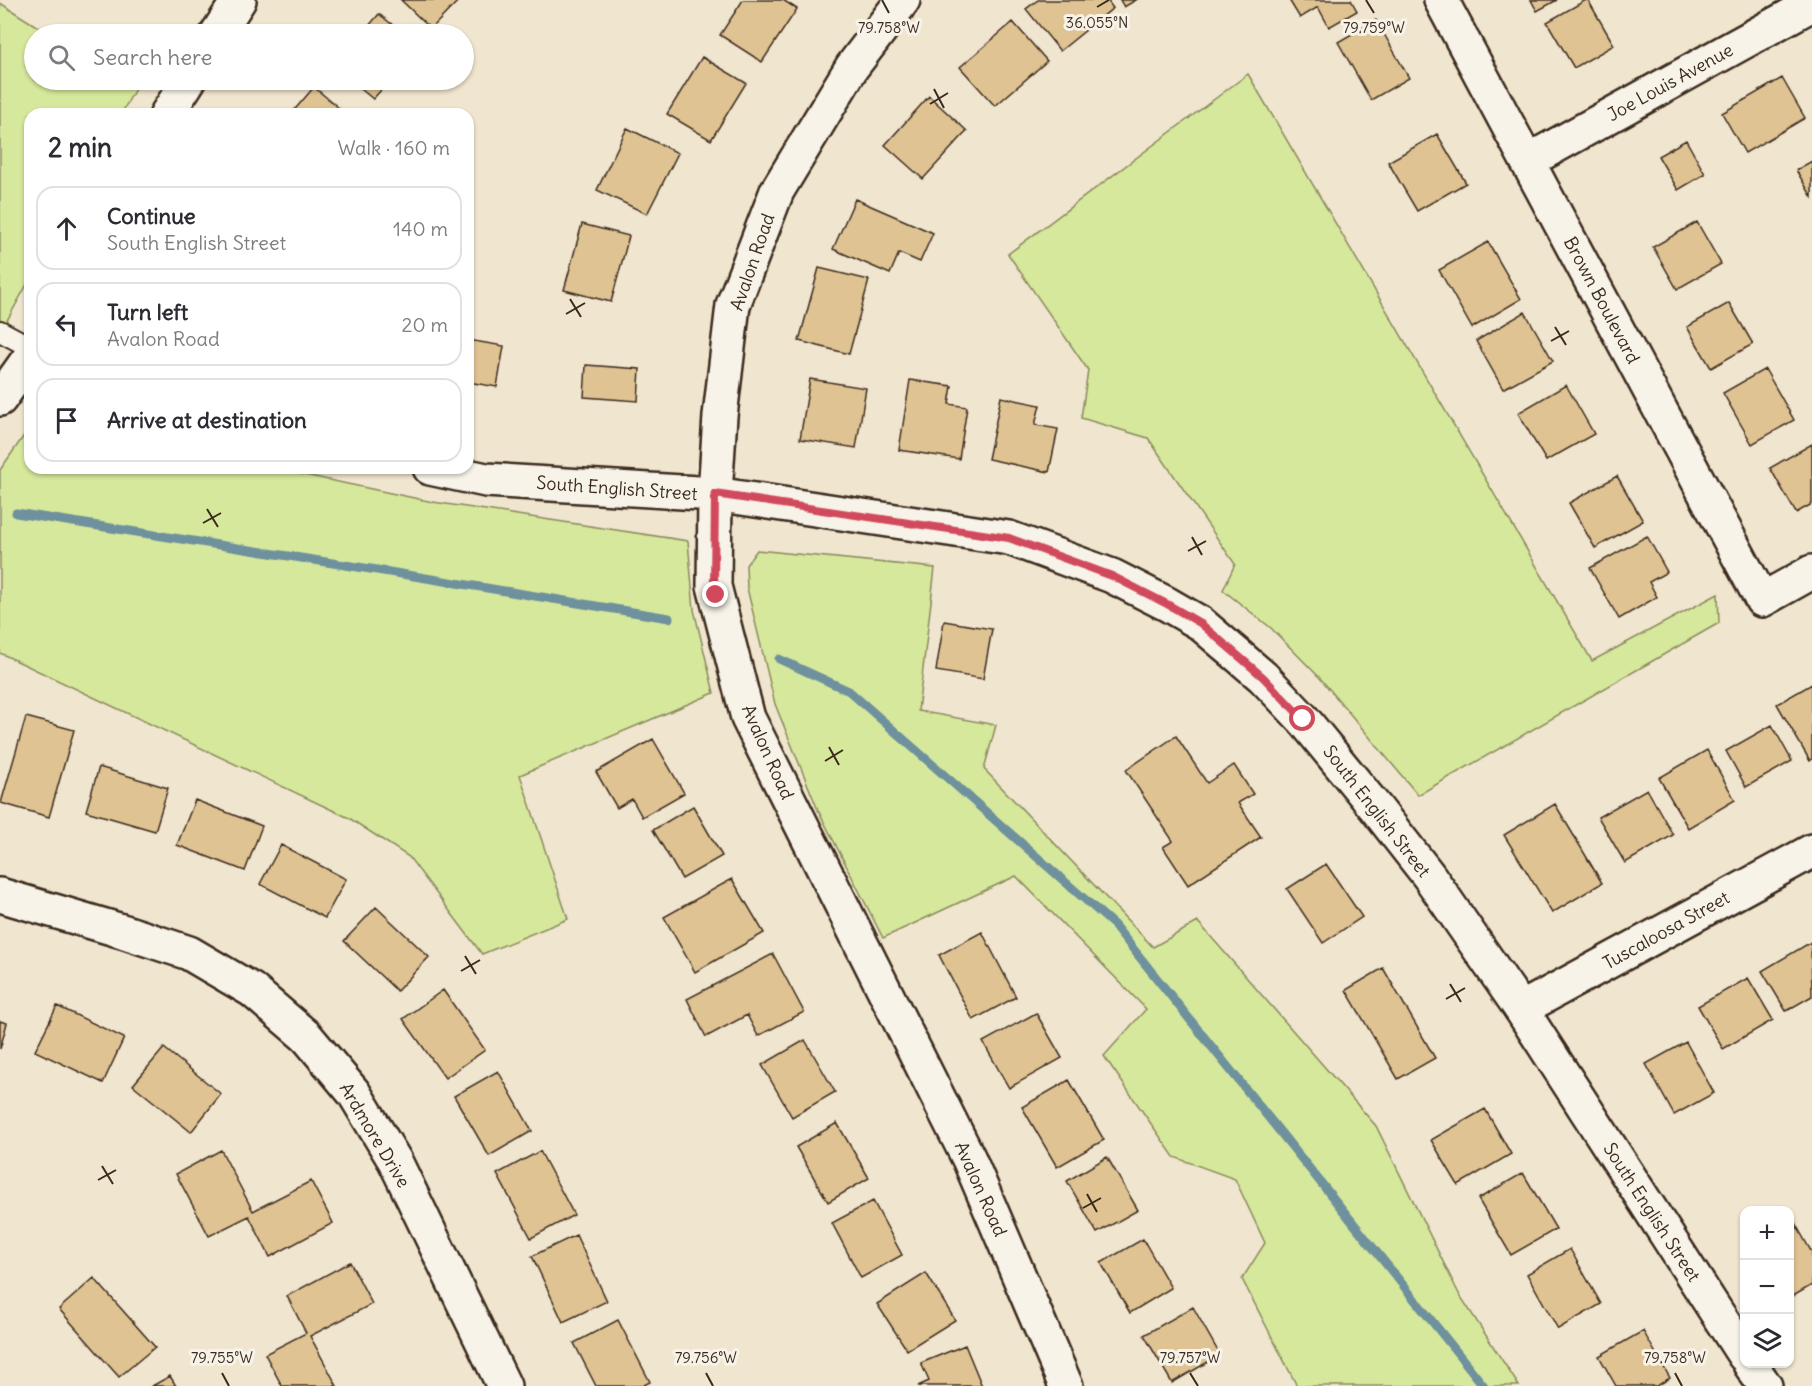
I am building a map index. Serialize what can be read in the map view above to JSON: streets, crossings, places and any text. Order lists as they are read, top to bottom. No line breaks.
{"streets":{"street":["Joe Louis Avenue","Avalon Road","Brown Boulevard","South English Street","Tuscaloosa Street","Ardmore Drive"]},"crossings":[["Joe Louis Avenue","Brown Boulevard"],["Avalon Road","South English Street"],["South English Street","Tuscaloosa Street"]],"page":{"search":"Search here","heading":["2 min","Walk · 160 m"],"list":[["Continue","South English Street","140 m"],["Turn left","Avalon Road","20 m"],"Arrive at destination"],"map_buttons":["+","−"]},"coordinates":["36.055°N","79.758°W","79.759°W","79.755°W","79.756°W","79.757°W"]}
